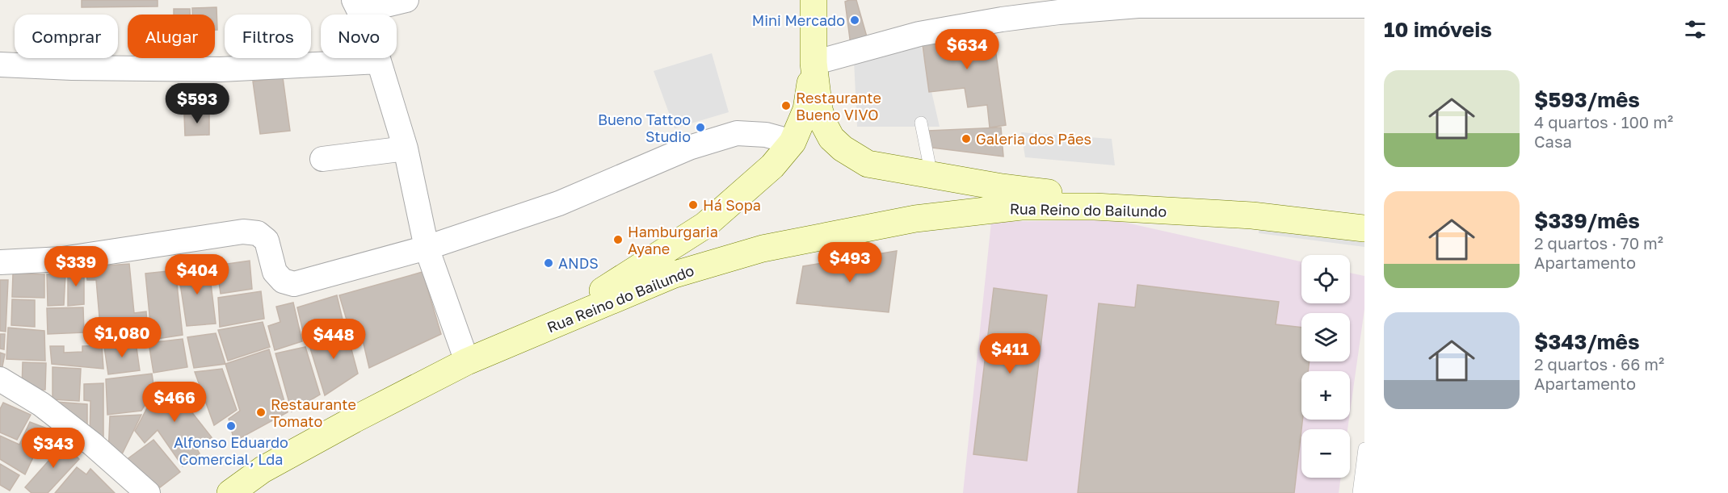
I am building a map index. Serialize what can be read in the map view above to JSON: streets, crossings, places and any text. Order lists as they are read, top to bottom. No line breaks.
{"streets":{"main road":["Rua Reino do Bailundo"]},"places":["Mini Mercado","Restaurante Bueno VIVO","Bueno Tattoo Studio","Galeria dos Pães","Há Sopa","Hamburgaria Ayane","ANDS","Restaurante Tomato","Alfonso Eduardo Comercial, Lda"],"page":{"heading":"10 imóveis","chip":["Comprar","Alugar","Filtros","Novo"],"price":["$634","$593","$493","$339","$404","$1,080","$448","$411","$466","$343"],"list":[{"name":"$593/mês","note":"4 quartos · 100 m² · Casa"},{"name":"$339/mês","note":"2 quartos · 70 m² · Apartamento"},{"name":"$343/mês","note":"2 quartos · 66 m² · Apartamento"}],"map_buttons":["+","−"]}}
